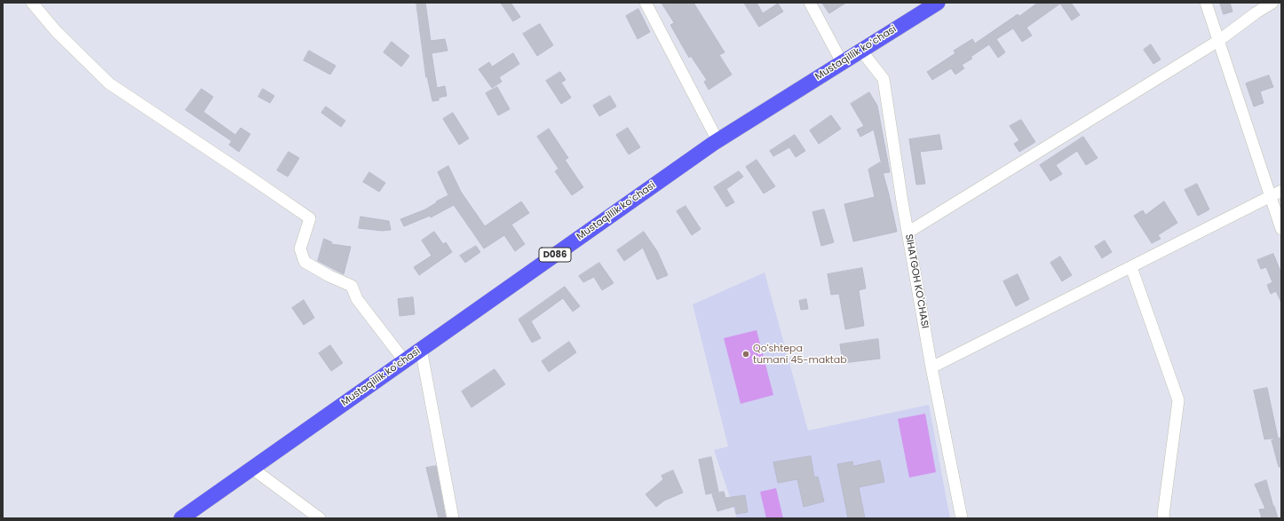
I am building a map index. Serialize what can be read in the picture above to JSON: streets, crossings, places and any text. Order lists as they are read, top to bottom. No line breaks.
{"streets":{"main road":["Mustaqillik koʻchasi","D086"],"street":["SIHATGOH KO'CHASI"]},"crossings":[["Mustaqillik koʻchasi","SIHATGOH KO'CHASI"]],"places":["Qo'shtepa tumani 45-maktab"]}
